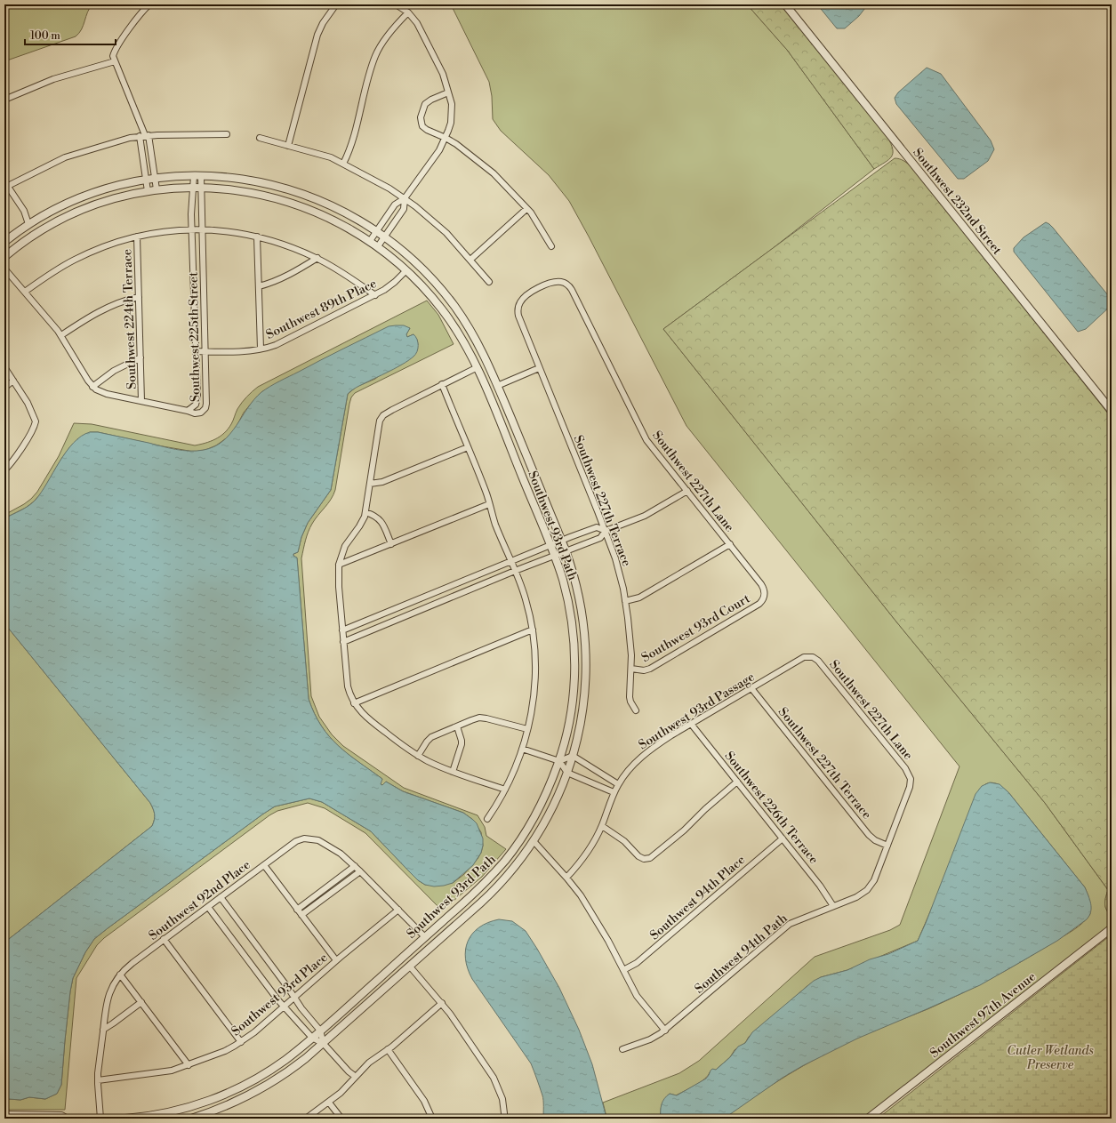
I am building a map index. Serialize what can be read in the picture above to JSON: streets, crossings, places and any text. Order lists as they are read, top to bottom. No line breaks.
{"streets":{"street":["Southwest 232nd Street","Southwest 89th Place","Southwest 224th Terrace","Southwest 225th Street","Southwest 227th Lane","Southwest 227th Terrace","Southwest 93rd Path","Southwest 93rd Court","Southwest 93rd Passage","Southwest 226th Terrace","Southwest 94th Place","Southwest 92nd Place","Southwest 94th Path","Southwest 93rd Place","Southwest 97th Avenue"]},"crossings":[["Southwest 89th Place","Southwest 225th Street"],["Southwest 89th Place","Southwest 93rd Path"],["Southwest 225th Street","Southwest 93rd Path"],["Southwest 227th Lane","Southwest 227th Terrace"],["Southwest 227th Lane","Southwest 93rd Court"],["Southwest 227th Lane","Southwest 93rd Passage"],["Southwest 227th Lane","Southwest 94th Path"],["Southwest 227th Terrace","Southwest 93rd Court"],["Southwest 227th Terrace","Southwest 93rd Passage"],["Southwest 227th Terrace","Southwest 94th Path"],["Southwest 93rd Passage","Southwest 226th Terrace"],["Southwest 226th Terrace","Southwest 94th Place"],["Southwest 226th Terrace","Southwest 94th Path"],["Southwest 92nd Place","Southwest 93rd Place"]],"parks":["Cutler Wetlands Preserve"],"scale_bar":"100 m"}
